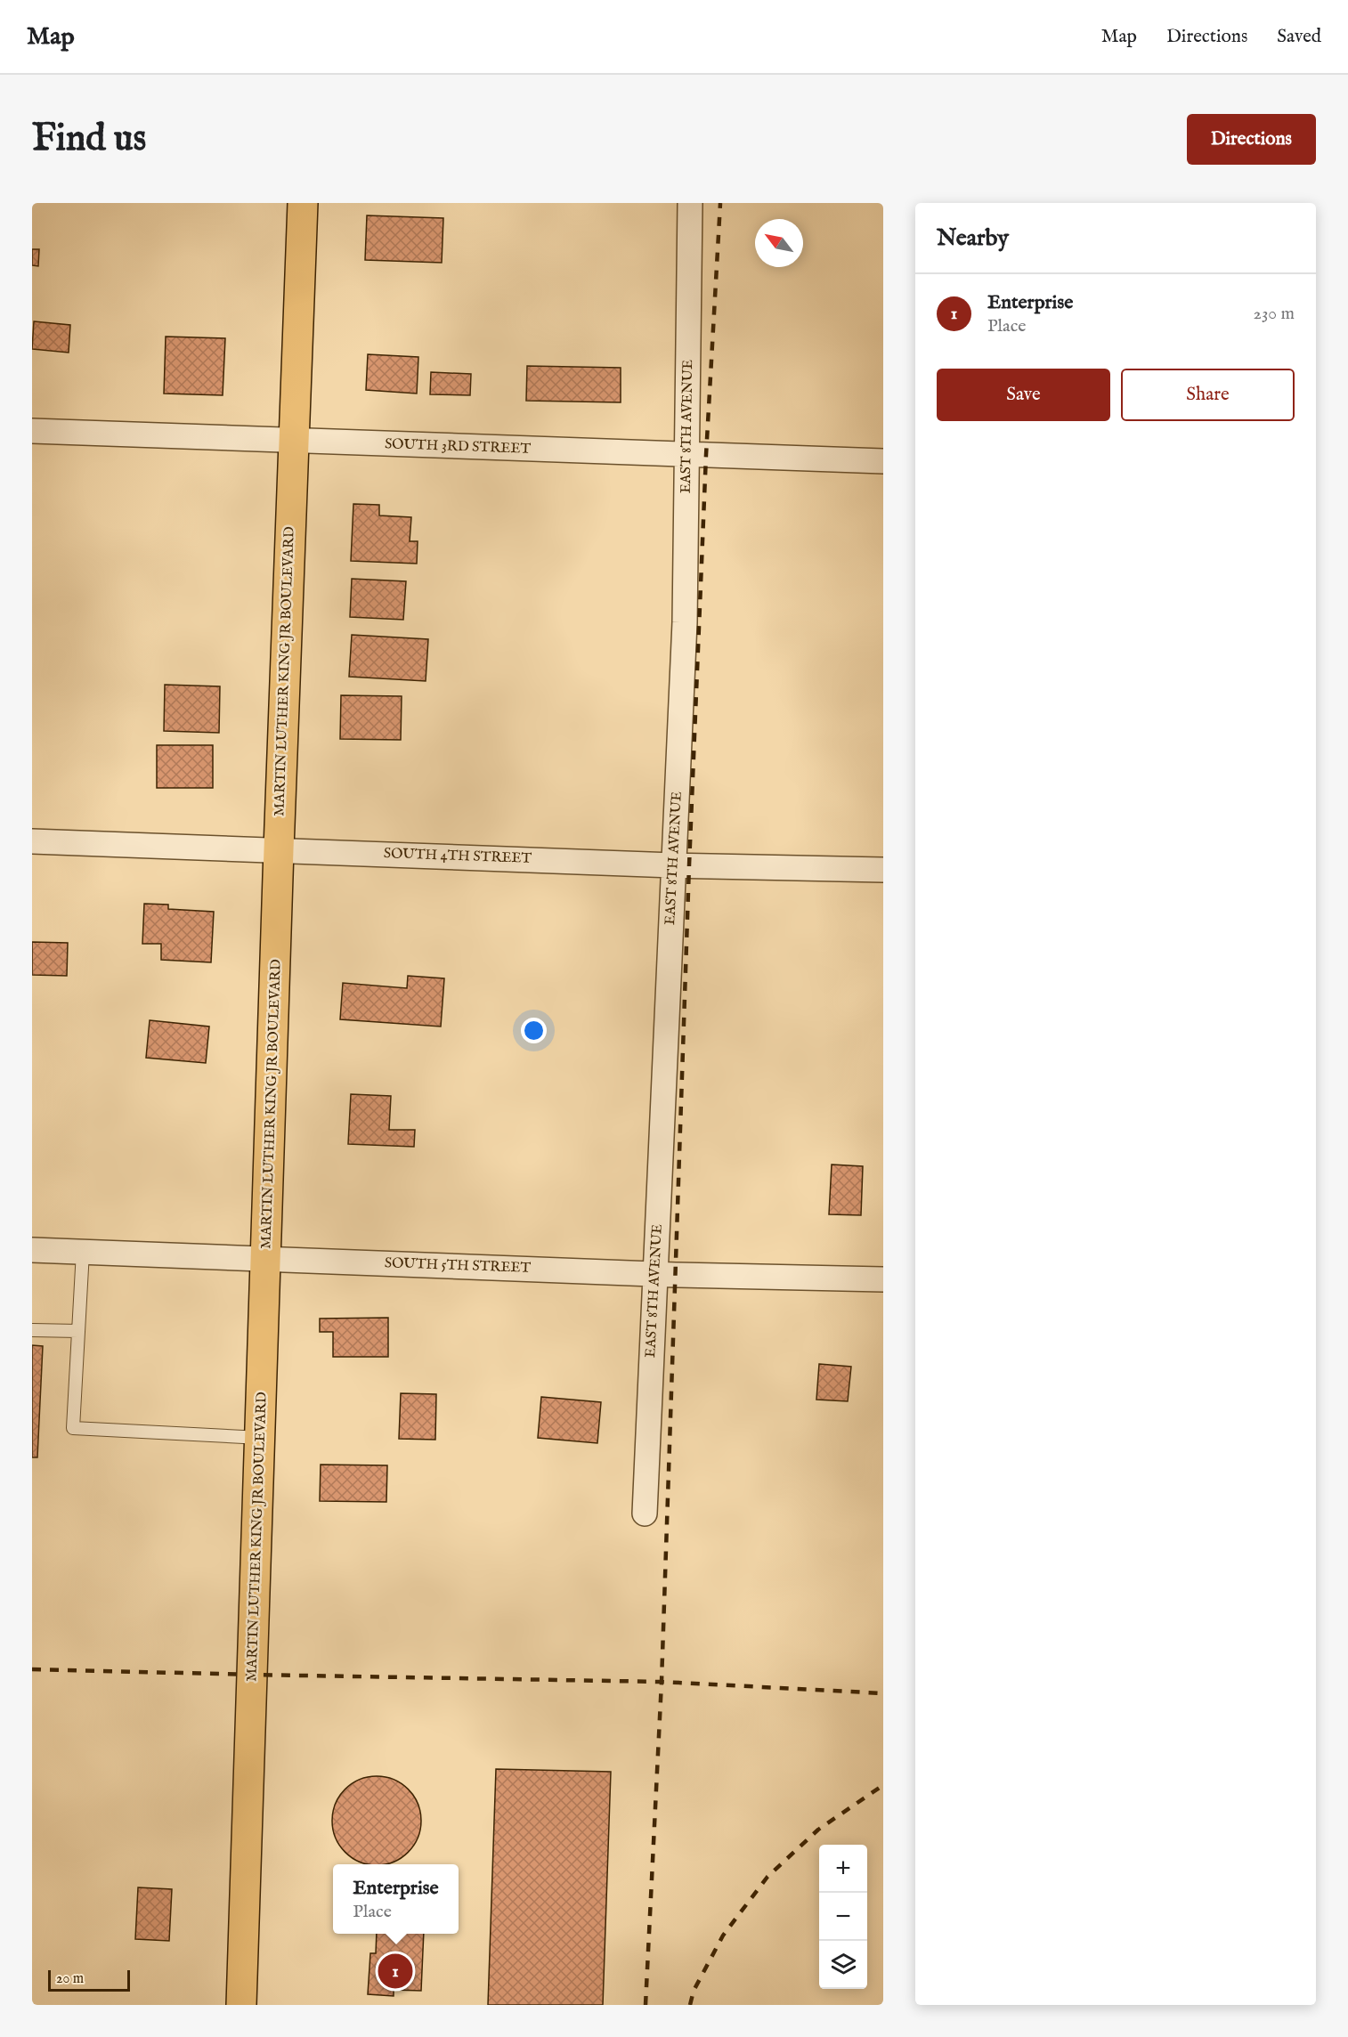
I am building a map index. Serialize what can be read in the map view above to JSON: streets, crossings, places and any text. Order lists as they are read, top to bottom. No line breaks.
{"streets":{"main road":["MARTIN LUTHER KING JR BOULEVARD"],"street":["EAST 8TH AVENUE","SOUTH 3RD STREET","SOUTH 4TH STREET","SOUTH 5TH STREET"]},"crossings":[["EAST 8TH AVENUE","SOUTH 3RD STREET"],["EAST 8TH AVENUE","SOUTH 4TH STREET"],["EAST 8TH AVENUE","SOUTH 5TH STREET"],["SOUTH 3RD STREET","MARTIN LUTHER KING JR BOULEVARD"],["MARTIN LUTHER KING JR BOULEVARD","SOUTH 4TH STREET"],["MARTIN LUTHER KING JR BOULEVARD","SOUTH 5TH STREET"]],"scale_bar":"20 m","north":"top left","page":{"header":"Map","nav":["Map","Directions","Saved"],"buttons":["Directions",["Save","Share"]],"title":"Find us","heading":"Nearby","list":[{"mark":"1","name":"Enterprise","note":"Place","value":"230 m"}],"map_buttons":["+","−"],"popup":["Enterprise","Place"],"pins":"1","scale":"20 m"}}
